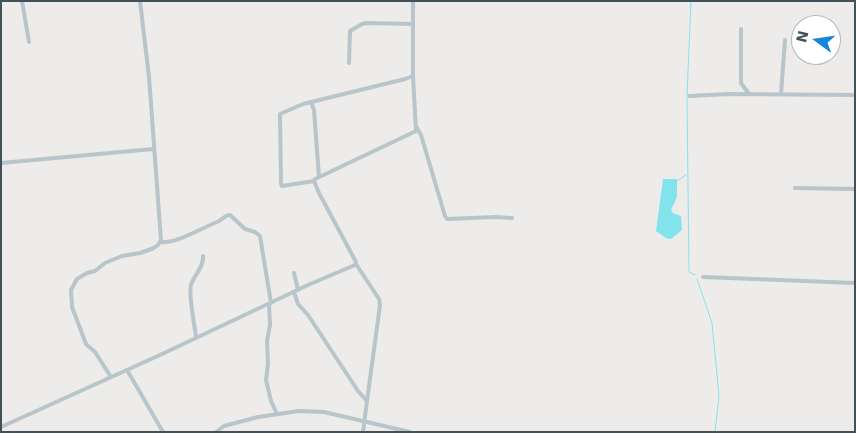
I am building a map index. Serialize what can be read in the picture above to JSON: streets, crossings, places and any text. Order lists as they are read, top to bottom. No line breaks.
{"north":"left"}
